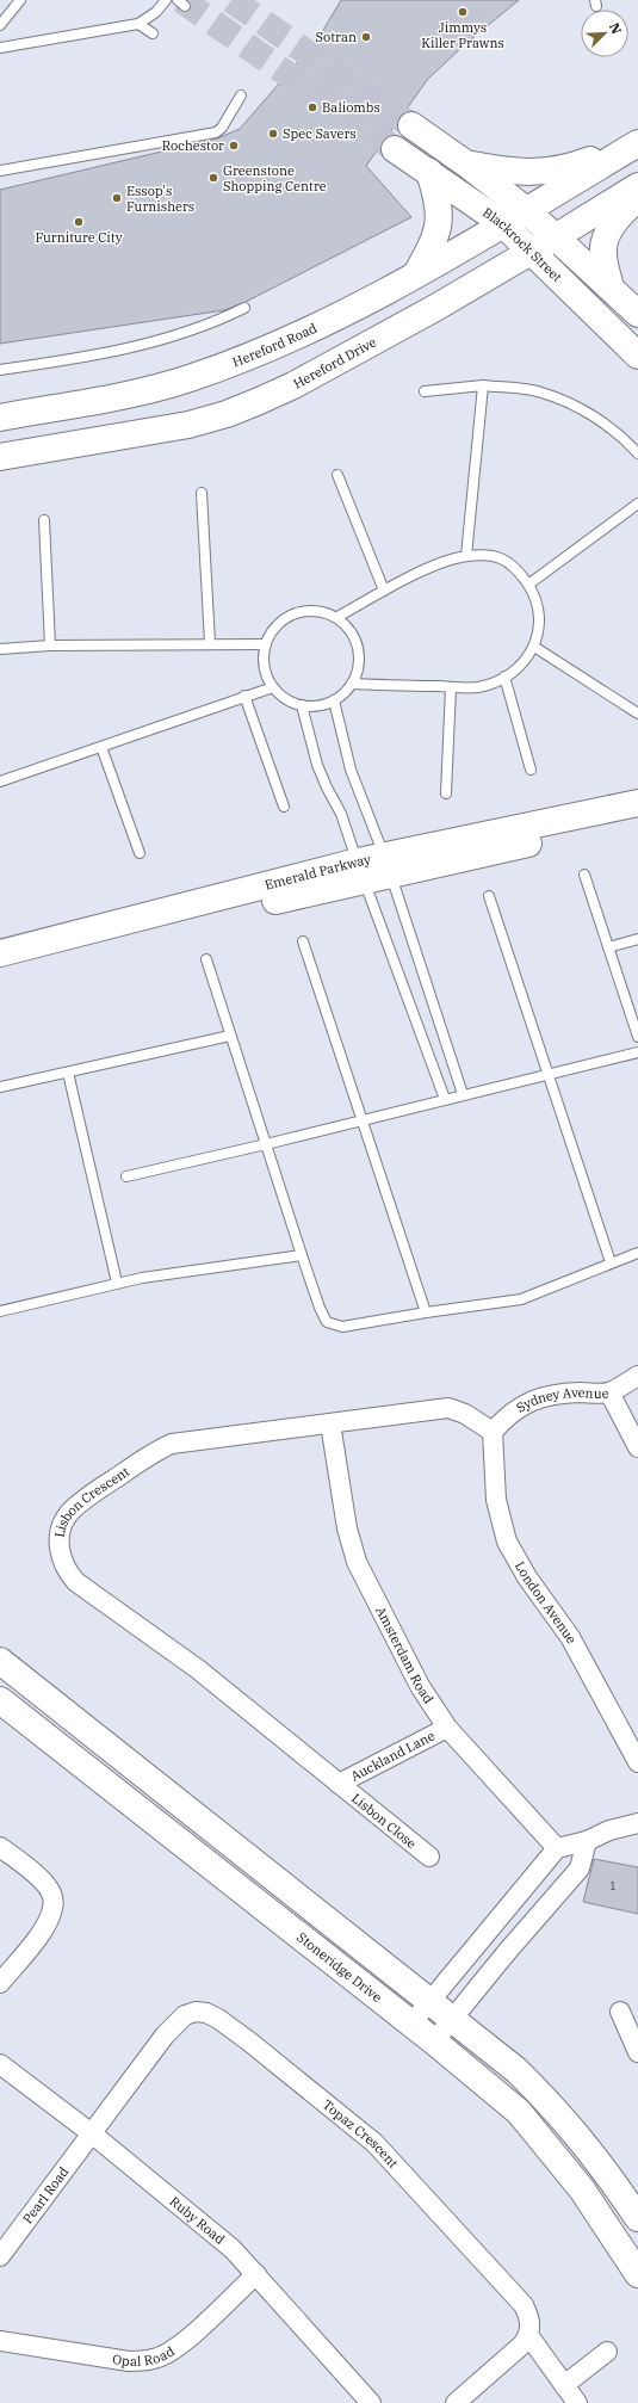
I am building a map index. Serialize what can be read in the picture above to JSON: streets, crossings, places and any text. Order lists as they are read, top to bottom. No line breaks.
{"streets":{"street":["Blackrock Street","Hereford Road","Hereford Drive","Emerald Parkway","Sydney Avenue","Lisbon Crescent","London Avenue","Amsterdam Road","Auckland Lane","Lisbon Close","Stoneridge Drive","Topaz Crescent","Pearl Road","Ruby Road","Opal Road"]},"crossings":[["Blackrock Street","Hereford Road"],["Blackrock Street","Hereford Drive"],["Sydney Avenue","Lisbon Crescent"],["Sydney Avenue","London Avenue"],["Lisbon Crescent","London Avenue"],["Lisbon Crescent","Amsterdam Road"],["Lisbon Crescent","Auckland Lane"],["Lisbon Crescent","Lisbon Close"],["Amsterdam Road","Auckland Lane"],["Auckland Lane","Lisbon Close"],["Topaz Crescent","Pearl Road"],["Topaz Crescent","Ruby Road"],["Pearl Road","Ruby Road"],["Ruby Road","Opal Road"]],"places":["Jimmys Killer Prawns","Sotran","Baliombs","Spec Savers","Rochestor","Greenstone Shopping Centre","Essop's Furnishers","Furniture City"],"house_numbers":["1"],"north":"top right"}
